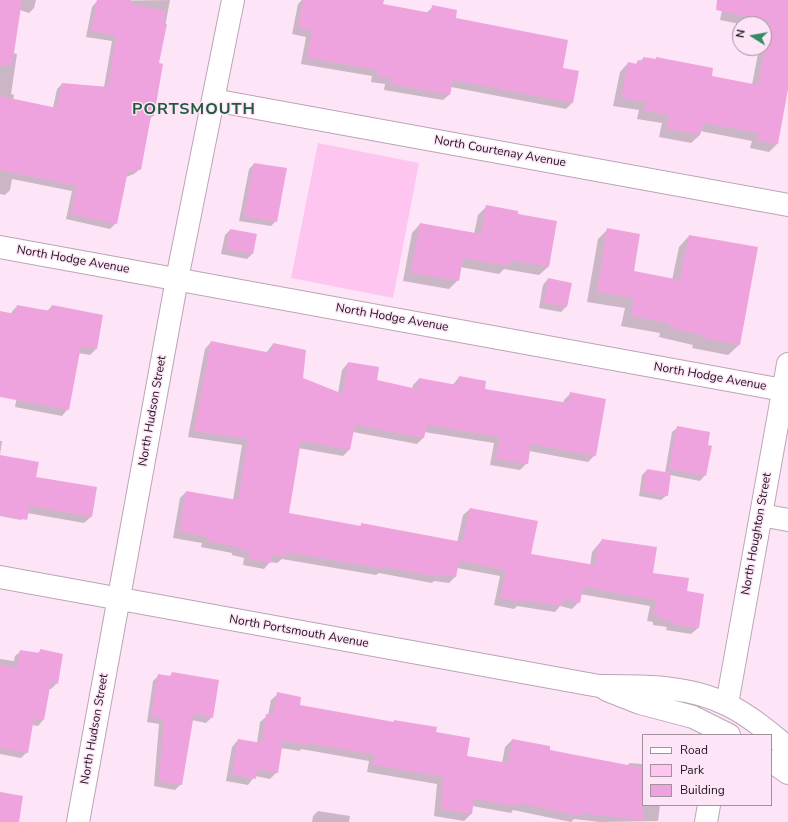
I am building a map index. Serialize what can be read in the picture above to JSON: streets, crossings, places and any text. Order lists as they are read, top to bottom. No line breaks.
{"streets":{"street":["North Courtenay Avenue","North Hodge Avenue","North Hudson Street","North Houghton Street","North Portsmouth Avenue"]},"crossings":[["North Courtenay Avenue","North Hudson Street"],["North Hodge Avenue","North Hudson Street"],["North Hodge Avenue","North Houghton Street"],["North Hudson Street","North Portsmouth Avenue"],["North Houghton Street","North Portsmouth Avenue"]],"districts":["PORTSMOUTH"],"legend":["Road","Park","Building"],"north":"left"}
